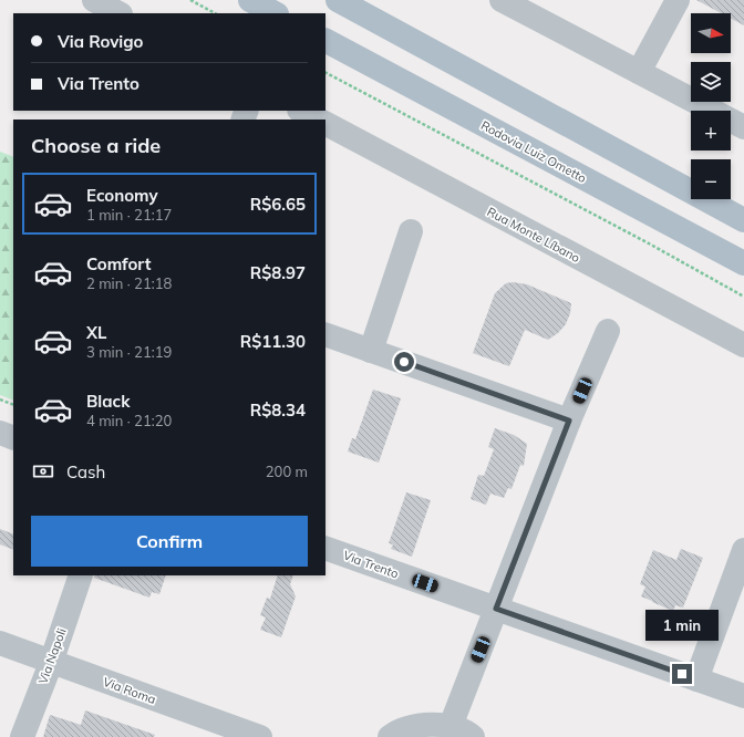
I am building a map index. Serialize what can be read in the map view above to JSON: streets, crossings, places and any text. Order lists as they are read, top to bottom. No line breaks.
{"streets":{"main road":["Rodovia Luiz Ometto"],"street":["Rua Monte Líbano","Via Trento","Via Napoli","Via Roma"]},"crossings":[["Via Napoli","Via Roma"]],"north":"right","page":{"map_buttons":["+","−"],"banner":["Via Rovigo","Via Trento"],"heading":"Choose a ride","list":[{"name":"Economy","note":"1 min · 21:17","value":"R$6.65"},{"name":"Comfort","note":"2 min · 21:18","value":"R$8.97"},{"name":"XL","note":"3 min · 21:19","value":"R$11.30"},{"name":"Black","note":"4 min · 21:20","value":"R$8.34"}],"pay":["Cash","200 m"],"buttons":"Confirm","bubble":"1 min"}}
